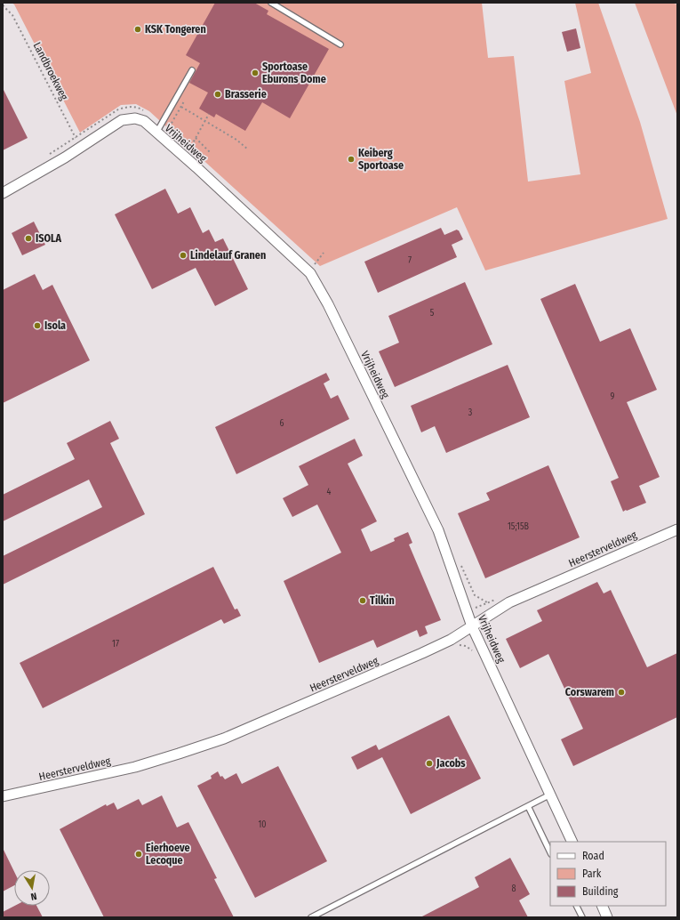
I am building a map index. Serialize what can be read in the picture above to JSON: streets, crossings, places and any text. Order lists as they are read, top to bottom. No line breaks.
{"streets":{"street":["Vrijheidweg","Heersterveldweg"],"path":["Landbroekweg"]},"crossings":[["Landbroekweg","Vrijheidweg"],["Vrijheidweg","Heersterveldweg"]],"places":["KSK Tongeren","Sportoase Eburons Dome","Brasserie","Keiberg Sportoase","ISOLA","Lindelauf Granen","Isola","Tilkin","Corswarem","Jacobs","Eierhoeve Lecoque"],"house_numbers":["7","5","9","3","6","4","15;15B","17","10","8"],"legend":["Road","Park","Building"],"north":"bottom"}
